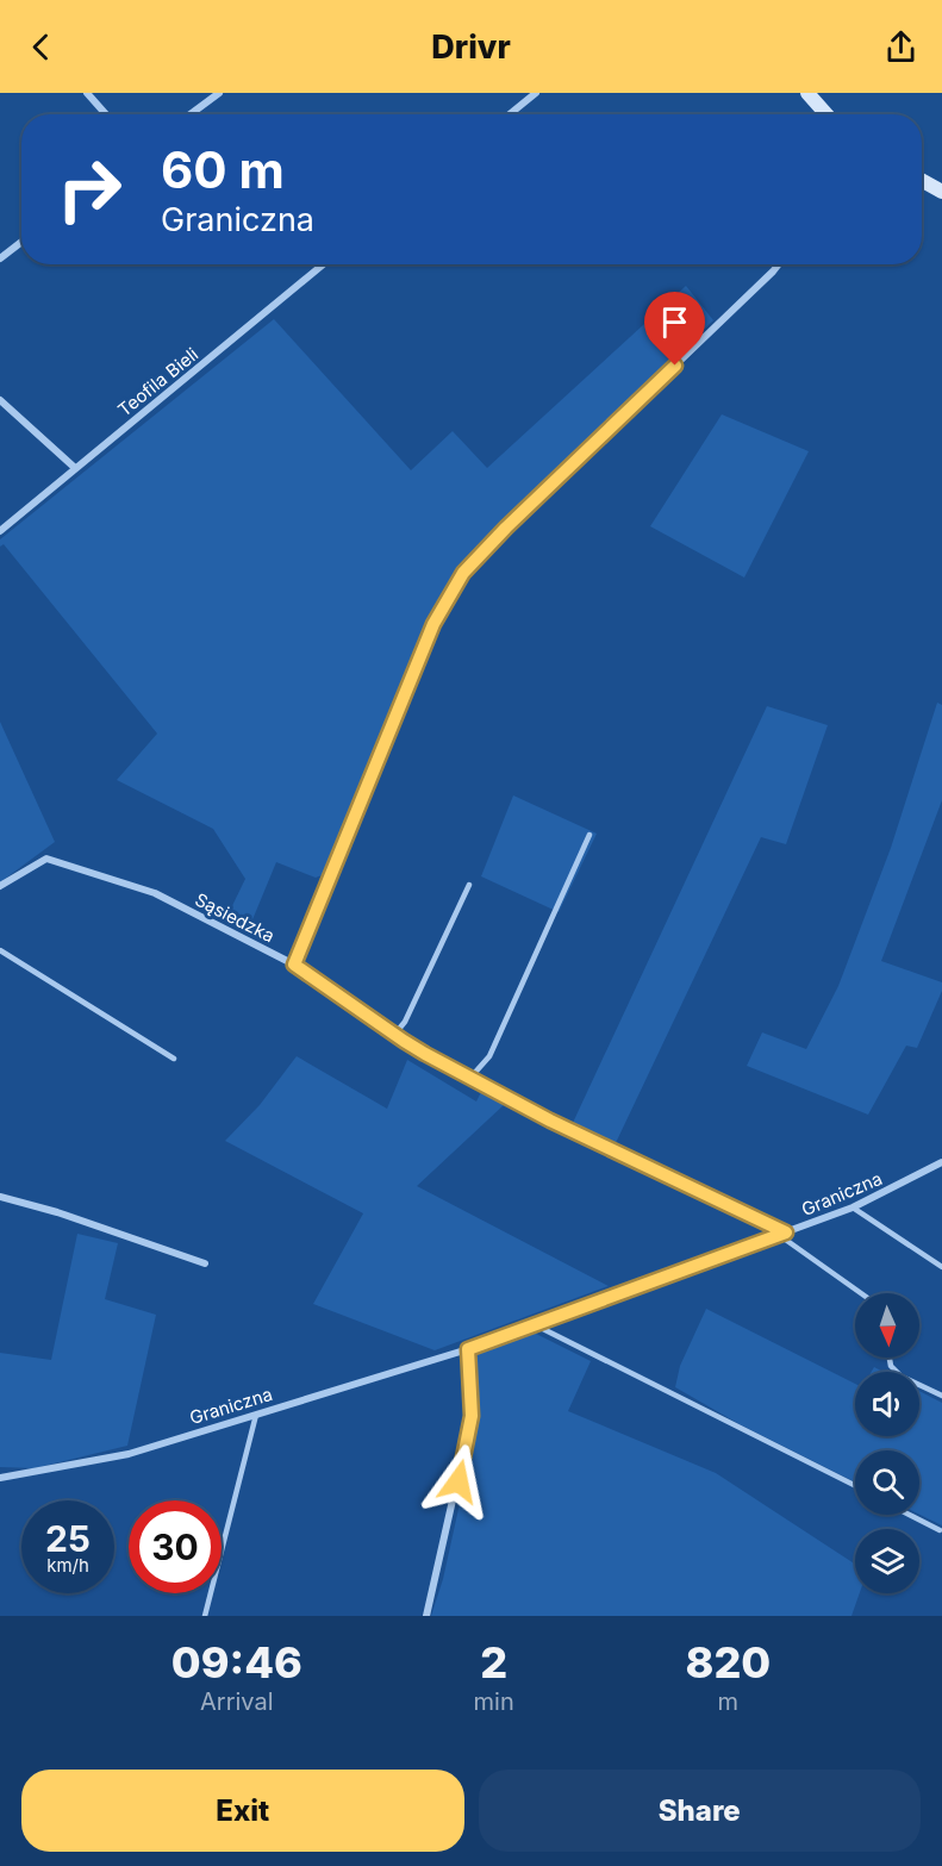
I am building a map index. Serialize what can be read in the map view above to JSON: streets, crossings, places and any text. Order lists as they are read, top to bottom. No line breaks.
{"streets":{"street":["Teofila Bieli","Sąsiedzka","Graniczna"]},"crossings":[["Sąsiedzka","Graniczna"]],"north":"bottom","page":{"header":"Drivr","turn":["60 m","Graniczna"],"speed":"25 km/h","limit":"30","eta":["09:46","Arrival","2","min","820","m"],"buttons":["Exit","Share"]}}
